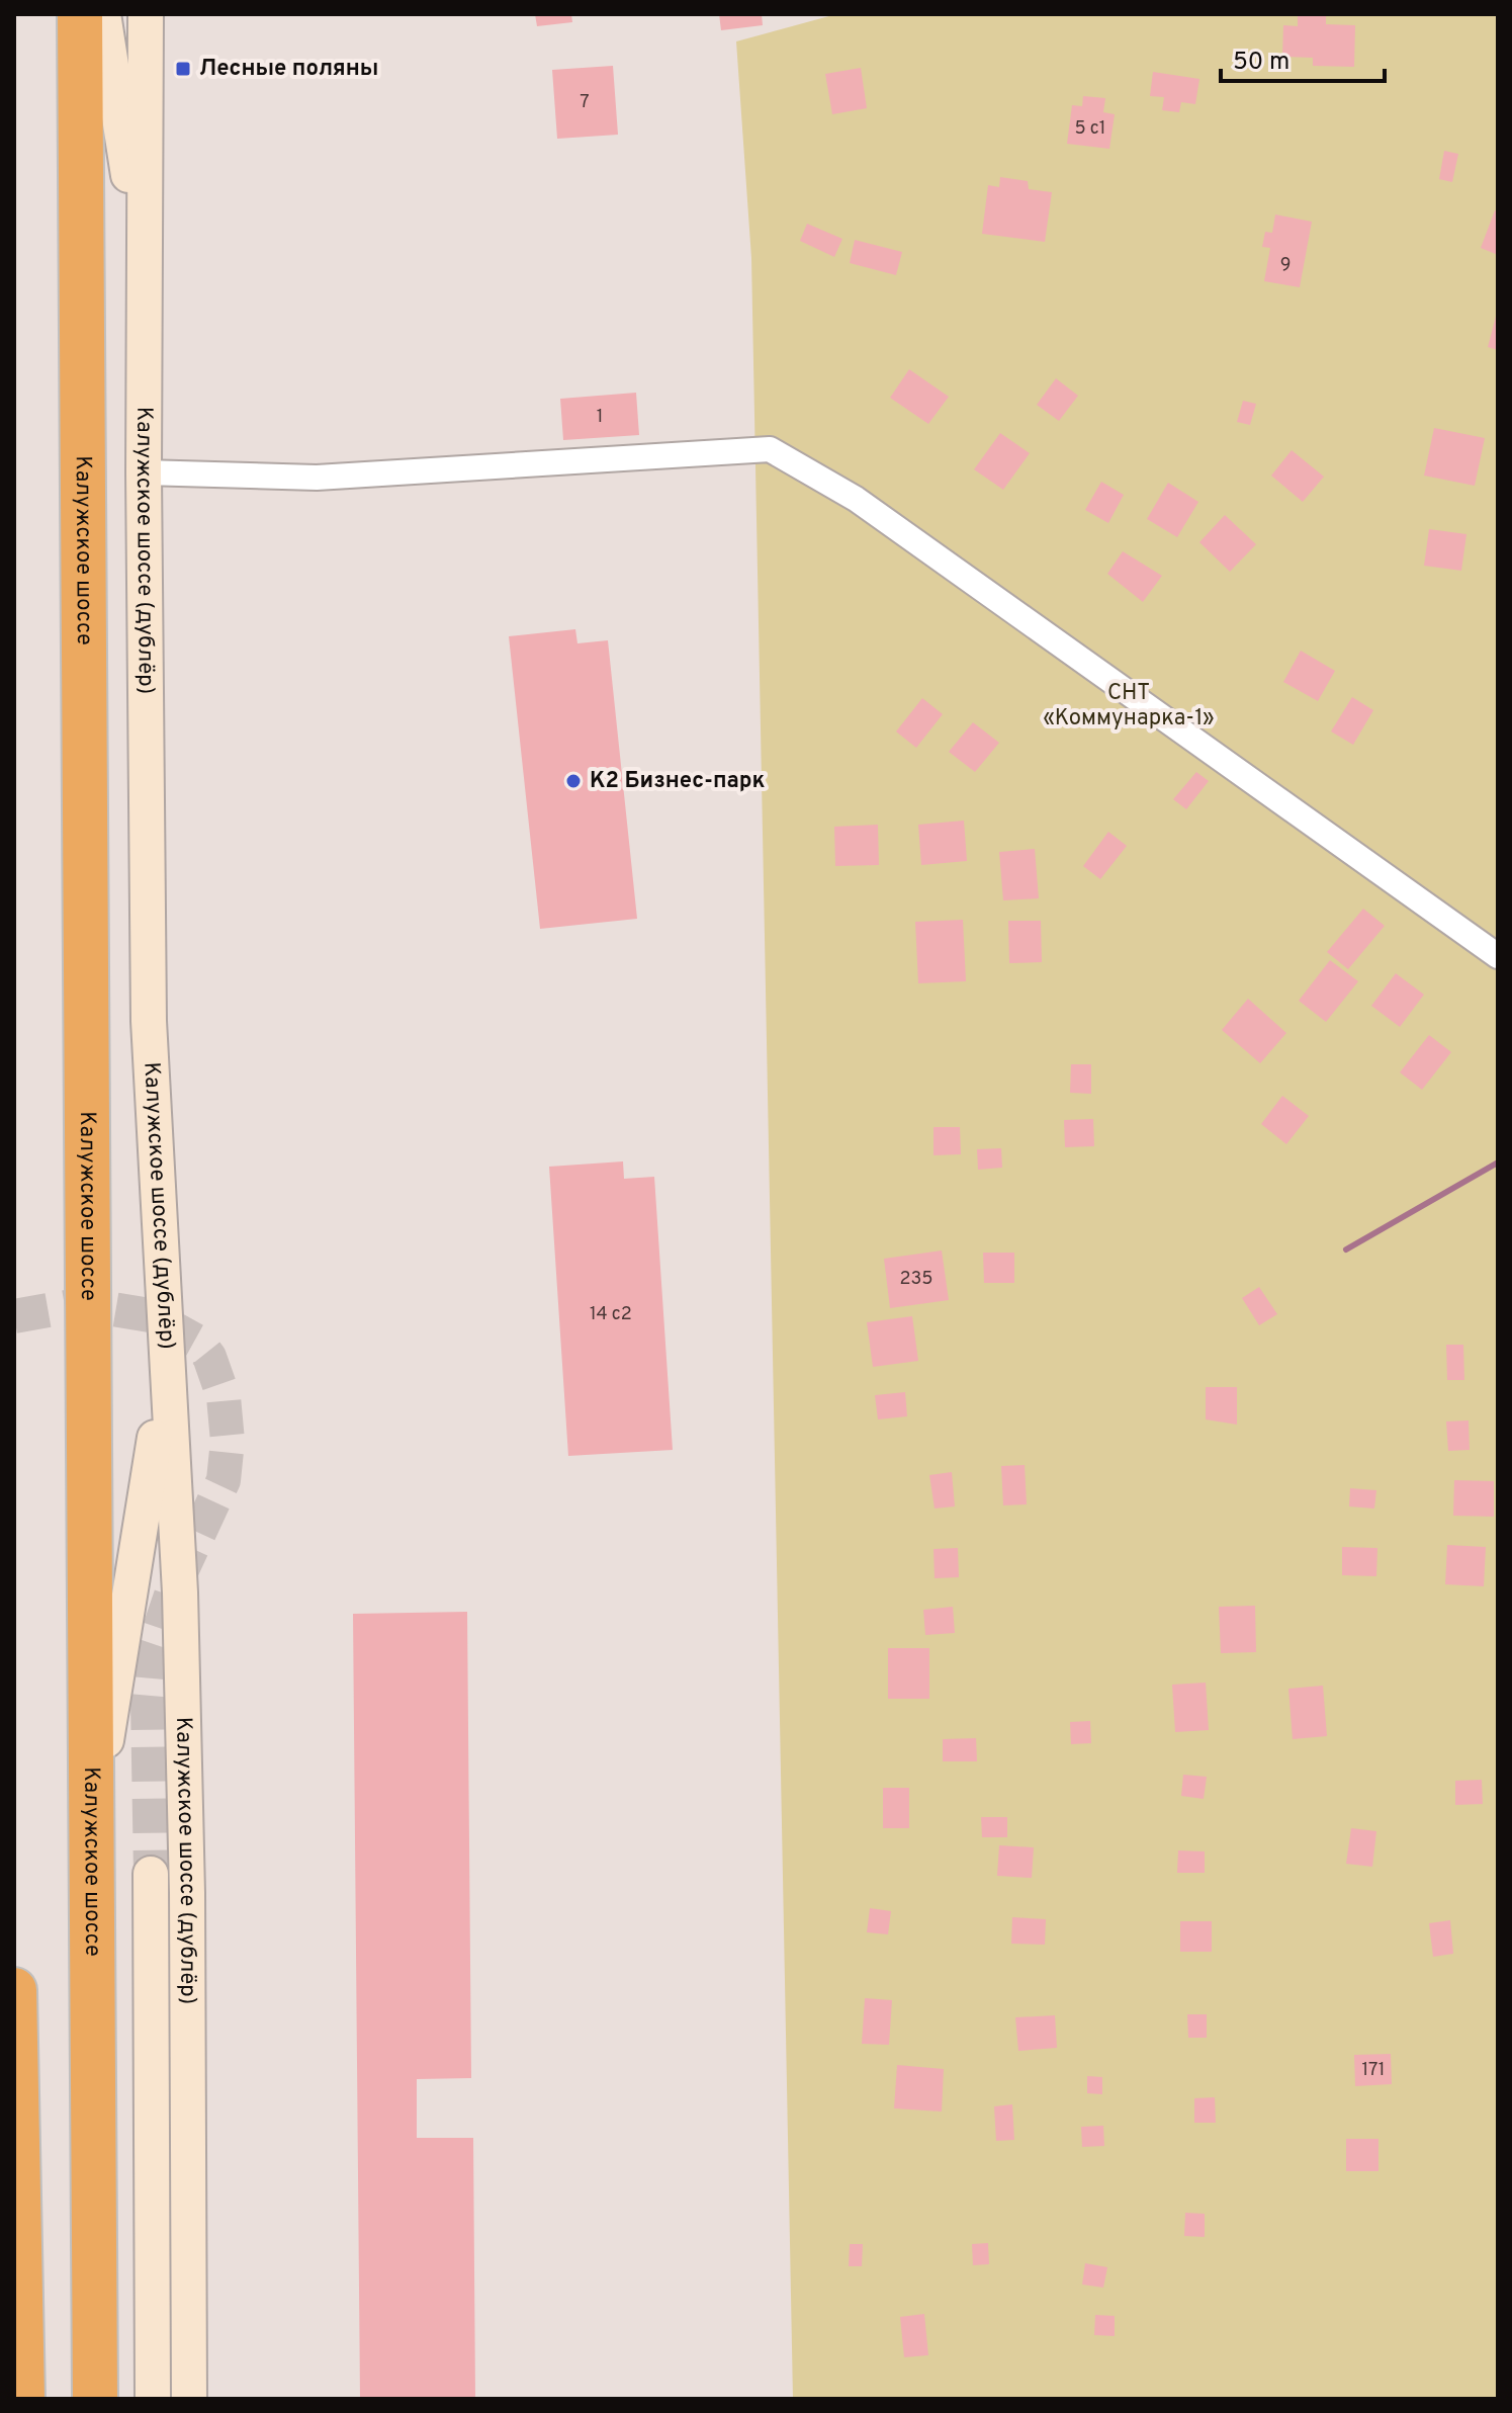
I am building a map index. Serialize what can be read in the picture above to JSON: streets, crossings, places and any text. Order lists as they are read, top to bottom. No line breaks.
{"streets":{"highway":["Калужское шоссе"],"main road":["Калужское шоссе (дублёр)"]},"parks":["СНТ «Коммунарка-1»"],"places":{"transit":["Лесные поляны"],"other":["К2 Бизнес-парк"]},"house_numbers":["7","5 с1","9","1","235","14 с2","171"],"scale_bar":"50 m"}
